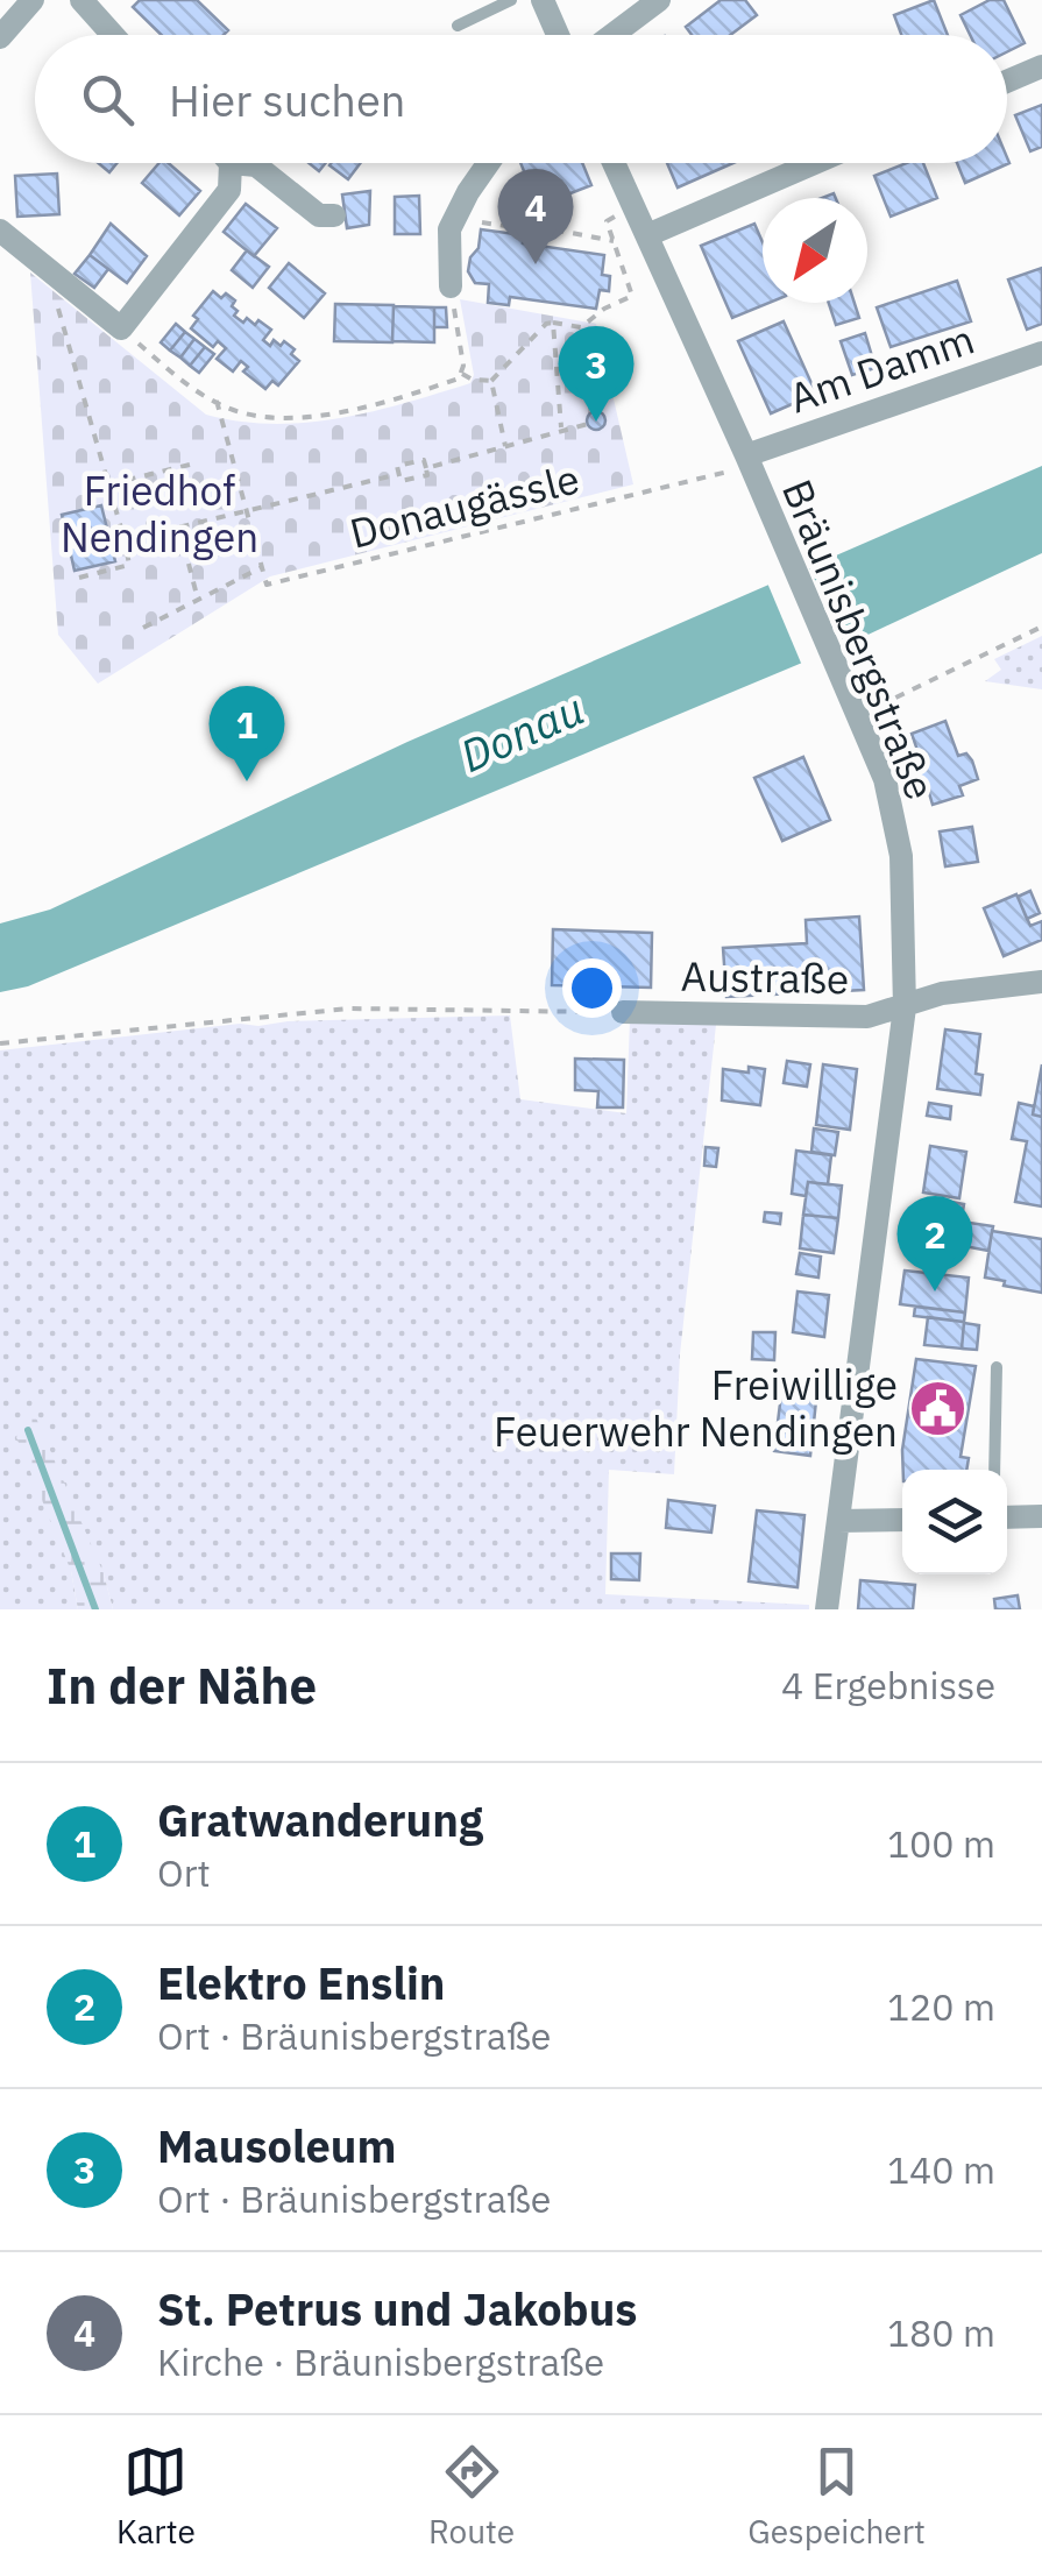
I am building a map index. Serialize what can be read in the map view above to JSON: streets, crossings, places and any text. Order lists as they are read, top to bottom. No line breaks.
{"streets":{"street":["Am Damm","Bräunisbergstraße","Austraße"],"path":["Donaugässle"]},"crossings":[["Am Damm","Donaugässle"],["Am Damm","Bräunisbergstraße"],["Donaugässle","Bräunisbergstraße"],["Bräunisbergstraße","Austraße"]],"water":["Donau"],"parks":["Friedhof Nendingen"],"places":{"public building":["Freiwillige Feuerwehr Nendingen"]},"north":"bottom left","page":{"search":"Hier suchen","pins":["4","3","1","2"],"heading":["In der Nähe","4 Ergebnisse"],"list":[{"mark":"1","name":"Gratwanderung","note":"Ort","value":"100 m"},{"mark":"2","name":"Elektro Enslin","note":"Ort · Bräunisbergstraße","value":"120 m"},{"mark":"3","name":"Mausoleum","note":"Ort · Bräunisbergstraße","value":"140 m"},{"mark":"4","name":"St. Petrus und Jakobus","note":"Kirche · Bräunisbergstraße","value":"180 m"}],"nav":["Karte","Route","Gespeichert"]}}
